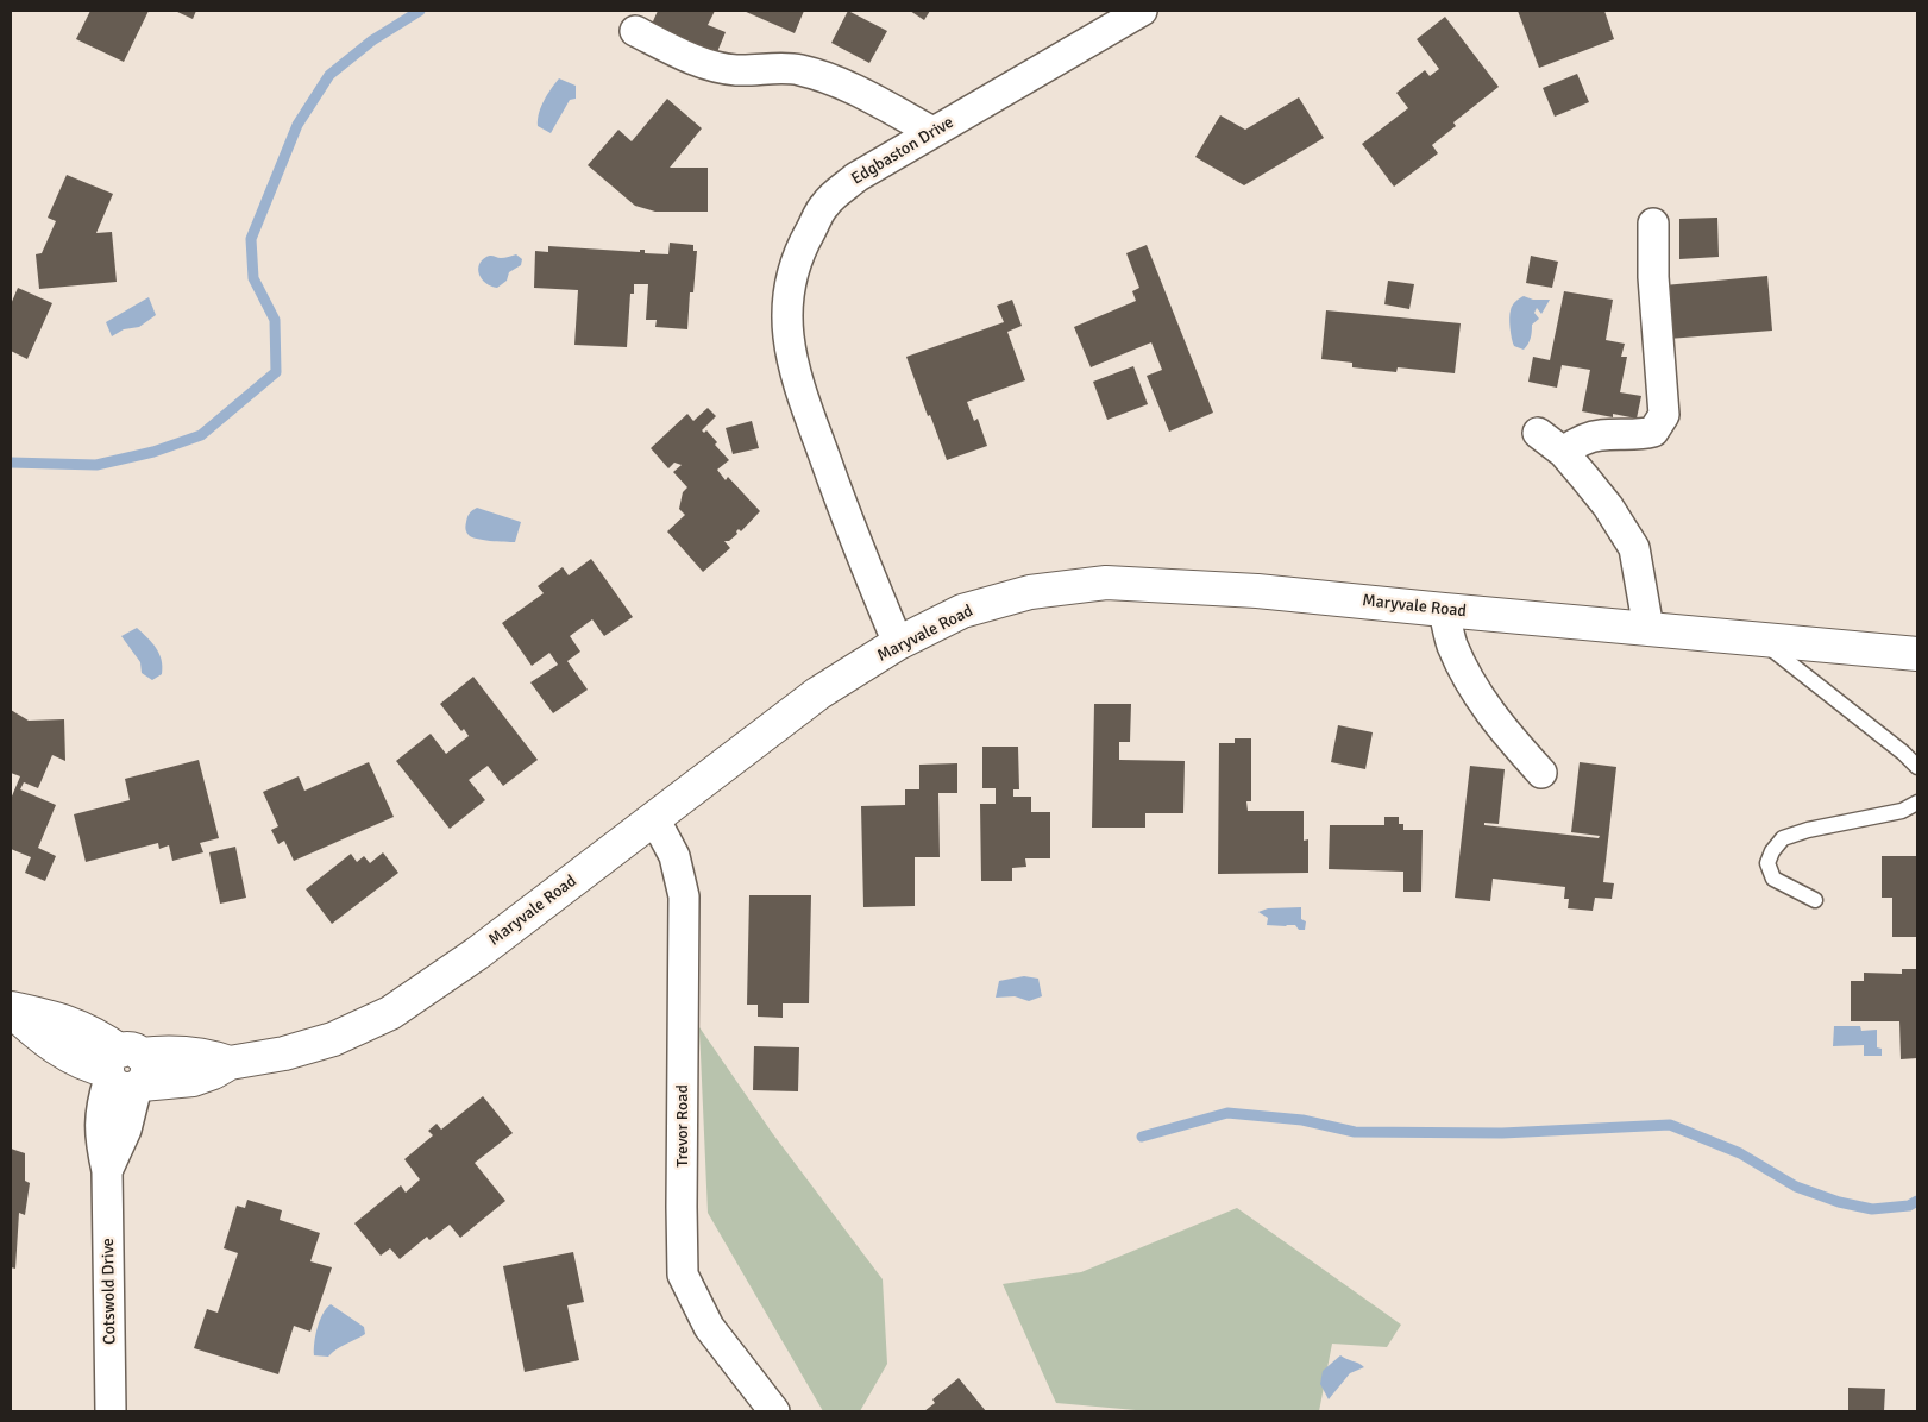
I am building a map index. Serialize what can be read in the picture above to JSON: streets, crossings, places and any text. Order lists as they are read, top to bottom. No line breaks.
{"streets":{"street":["Edgbaston Drive","Maryvale Road","Trevor Road","Cotswold Drive"]},"crossings":[["Edgbaston Drive","Maryvale Road"],["Maryvale Road","Trevor Road"],["Maryvale Road","Cotswold Drive"]]}
